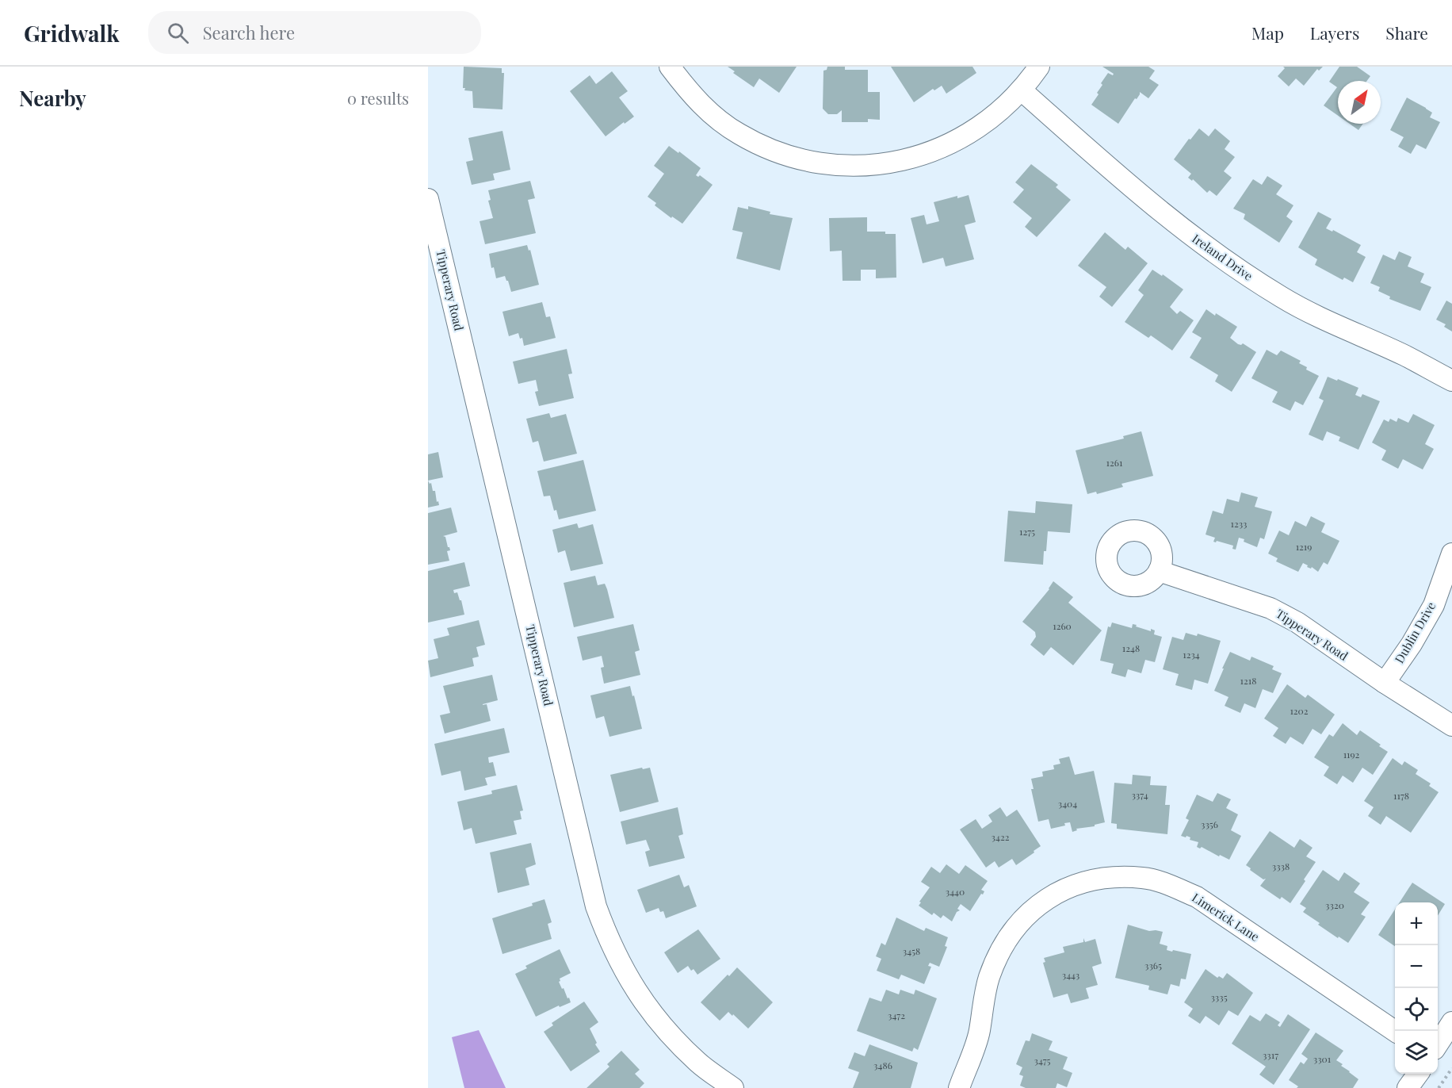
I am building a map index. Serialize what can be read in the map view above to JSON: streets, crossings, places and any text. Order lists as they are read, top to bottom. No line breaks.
{"streets":{"street":["Ireland Drive","Tipperary Road","Dublin Drive","Limerick Lane"]},"crossings":[["Tipperary Road","Dublin Drive"]],"house_numbers":["1261","1233","1275","1219","1260","1248","1234","1218","1202","1192","3374","1178","3404","3356","3422","3338","3440","3320","3458","3365","3443","3335","3472","3317","3301","3475","3486"],"north":"top right","page":{"header":"Gridwalk","search":"Search here","nav":["Map","Layers","Share"],"heading":["Nearby","0 results"],"map_buttons":["+","−"]}}
